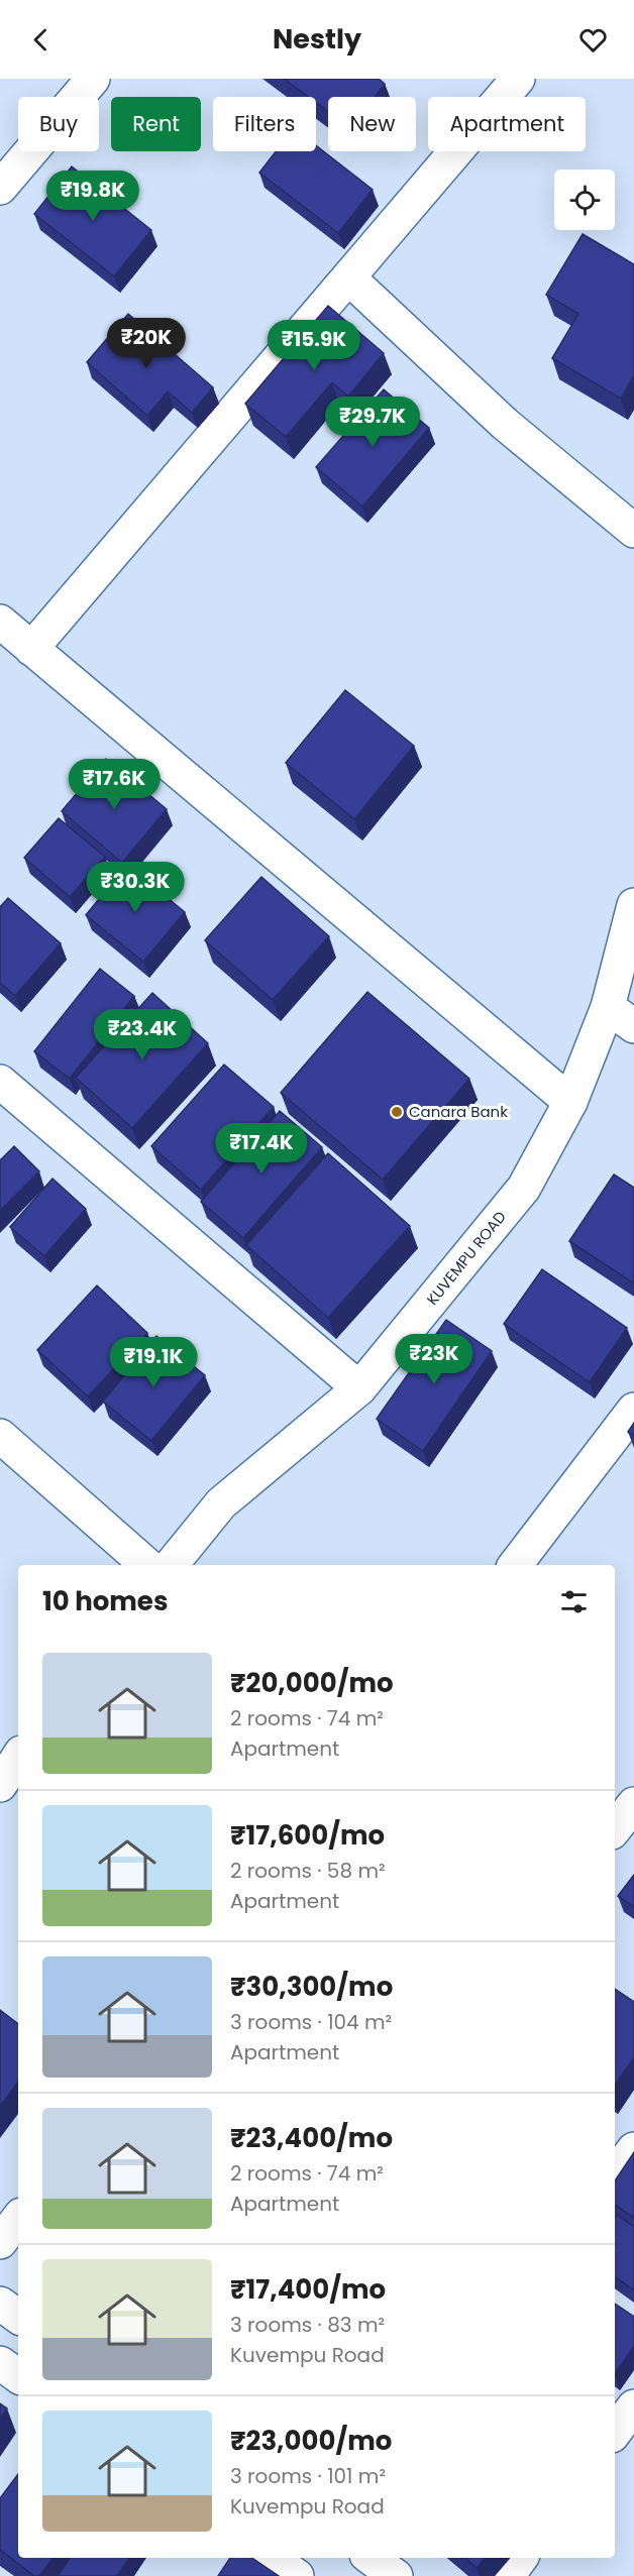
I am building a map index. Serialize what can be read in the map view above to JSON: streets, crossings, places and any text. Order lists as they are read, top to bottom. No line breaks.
{"streets":{"street":["KUVEMPU ROAD"]},"places":["Canara Bank"],"page":{"header":"Nestly","chip":["Buy","Rent","Filters","New","Apartment"],"price":["₹19.8K","₹20K","₹15.9K","₹29.7K","₹17.6K","₹30.3K","₹23.4K","₹17.4K","₹23K","₹19.1K"],"heading":"10 homes","list":[{"name":"₹20,000/mo","note":"2 rooms · 74 m² · Apartment"},{"name":"₹17,600/mo","note":"2 rooms · 58 m² · Apartment"},{"name":"₹30,300/mo","note":"3 rooms · 104 m² · Apartment"},{"name":"₹23,400/mo","note":"2 rooms · 74 m² · Apartment"},{"name":"₹17,400/mo","note":"3 rooms · 83 m² · Kuvempu Road"},{"name":"₹23,000/mo","note":"3 rooms · 101 m² · Kuvempu Road"}]}}
